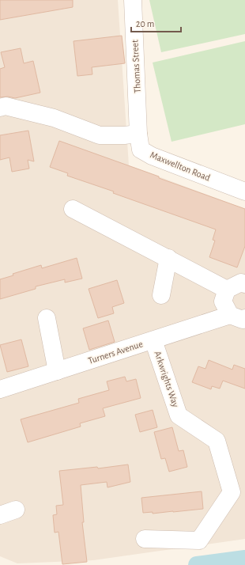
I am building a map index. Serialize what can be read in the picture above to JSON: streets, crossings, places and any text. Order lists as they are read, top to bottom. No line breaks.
{"streets":{"street":["Thomas Street","Maxwellton Road","Turners Avenue","Arkwrights Way"]},"crossings":[["Thomas Street","Maxwellton Road"],["Turners Avenue","Arkwrights Way"]],"scale_bar":"20 m"}
